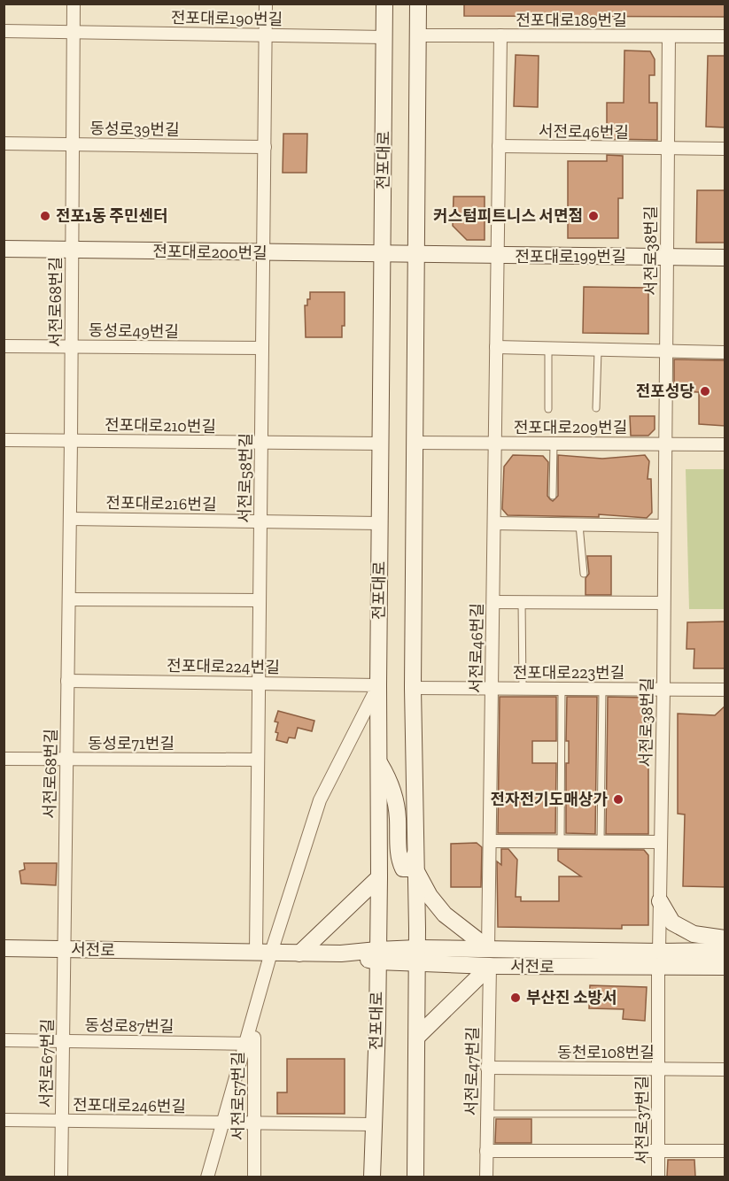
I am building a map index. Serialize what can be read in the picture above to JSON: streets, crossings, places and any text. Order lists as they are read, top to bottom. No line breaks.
{"streets":{"main road":["전포대로","전포대로200번길","전포대로199번길","서전로"],"street":["전포대로190번길","전포대로189번길","동성로39번길","서전로46번길","서전로38번길","서전로68번길","동성로49번길","전포대로210번길","전포대로209번길","서전로58번길","전포대로216번길","전포대로224번길","전포대로223번길","동성로71번길","동성로87번길","동천로108번길","서전로67번길","서전로47번길","서전로57번길","전포대로246번길","서전로37번길"]},"crossings":[["전포대로190번길","전포대로"],["전포대로190번길","서전로68번길"],["전포대로190번길","서전로58번길"],["전포대로189번길","서전로46번길"],["전포대로189번길","전포대로"],["전포대로189번길","서전로38번길"],["동성로39번길","서전로68번길"],["동성로39번길","서전로58번길"],["서전로46번길","서전로38번길"],["서전로46번길","전포대로199번길"],["서전로46번길","전포대로209번길"],["서전로46번길","전포대로223번길"],["서전로46번길","서전로"],["전포대로","전포대로200번길"],["전포대로","전포대로199번길"],["전포대로","전포대로210번길"],["전포대로","전포대로209번길"],["전포대로","전포대로216번길"],["전포대로","전포대로224번길"],["전포대로","전포대로223번길"],["전포대로","서전로"],["전포대로","전포대로246번길"],["서전로38번길","전포대로199번길"],["서전로38번길","전포대로209번길"],["서전로38번길","전포대로223번길"],["서전로38번길","서전로"],["전포대로200번길","전포대로199번길"],["전포대로200번길","서전로68번길"],["전포대로200번길","서전로58번길"],["서전로68번길","동성로49번길"],["서전로68번길","전포대로210번길"],["서전로68번길","전포대로216번길"],["서전로68번길","전포대로224번길"],["서전로68번길","동성로71번길"],["서전로68번길","서전로"],["서전로68번길","서전로67번길"],["동성로49번길","서전로58번길"],["전포대로210번길","서전로58번길"],["서전로58번길","전포대로216번길"],["서전로58번길","전포대로224번길"],["서전로58번길","동성로71번길"],["서전로58번길","서전로"],["서전로58번길","서전로57번길"],["서전로","서전로67번길"],["서전로","서전로47번길"],["서전로","서전로57번길"],["서전로","서전로37번길"],["동성로87번길","서전로67번길"],["동성로87번길","서전로57번길"],["동천로108번길","서전로47번길"],["동천로108번길","서전로37번길"],["서전로67번길","전포대로246번길"],["서전로57번길","전포대로246번길"]],"places":["전포1동 주민센터","커스텀피트니스 서면점","전포성당","전자전기도매상가","부산진 소방서"]}
